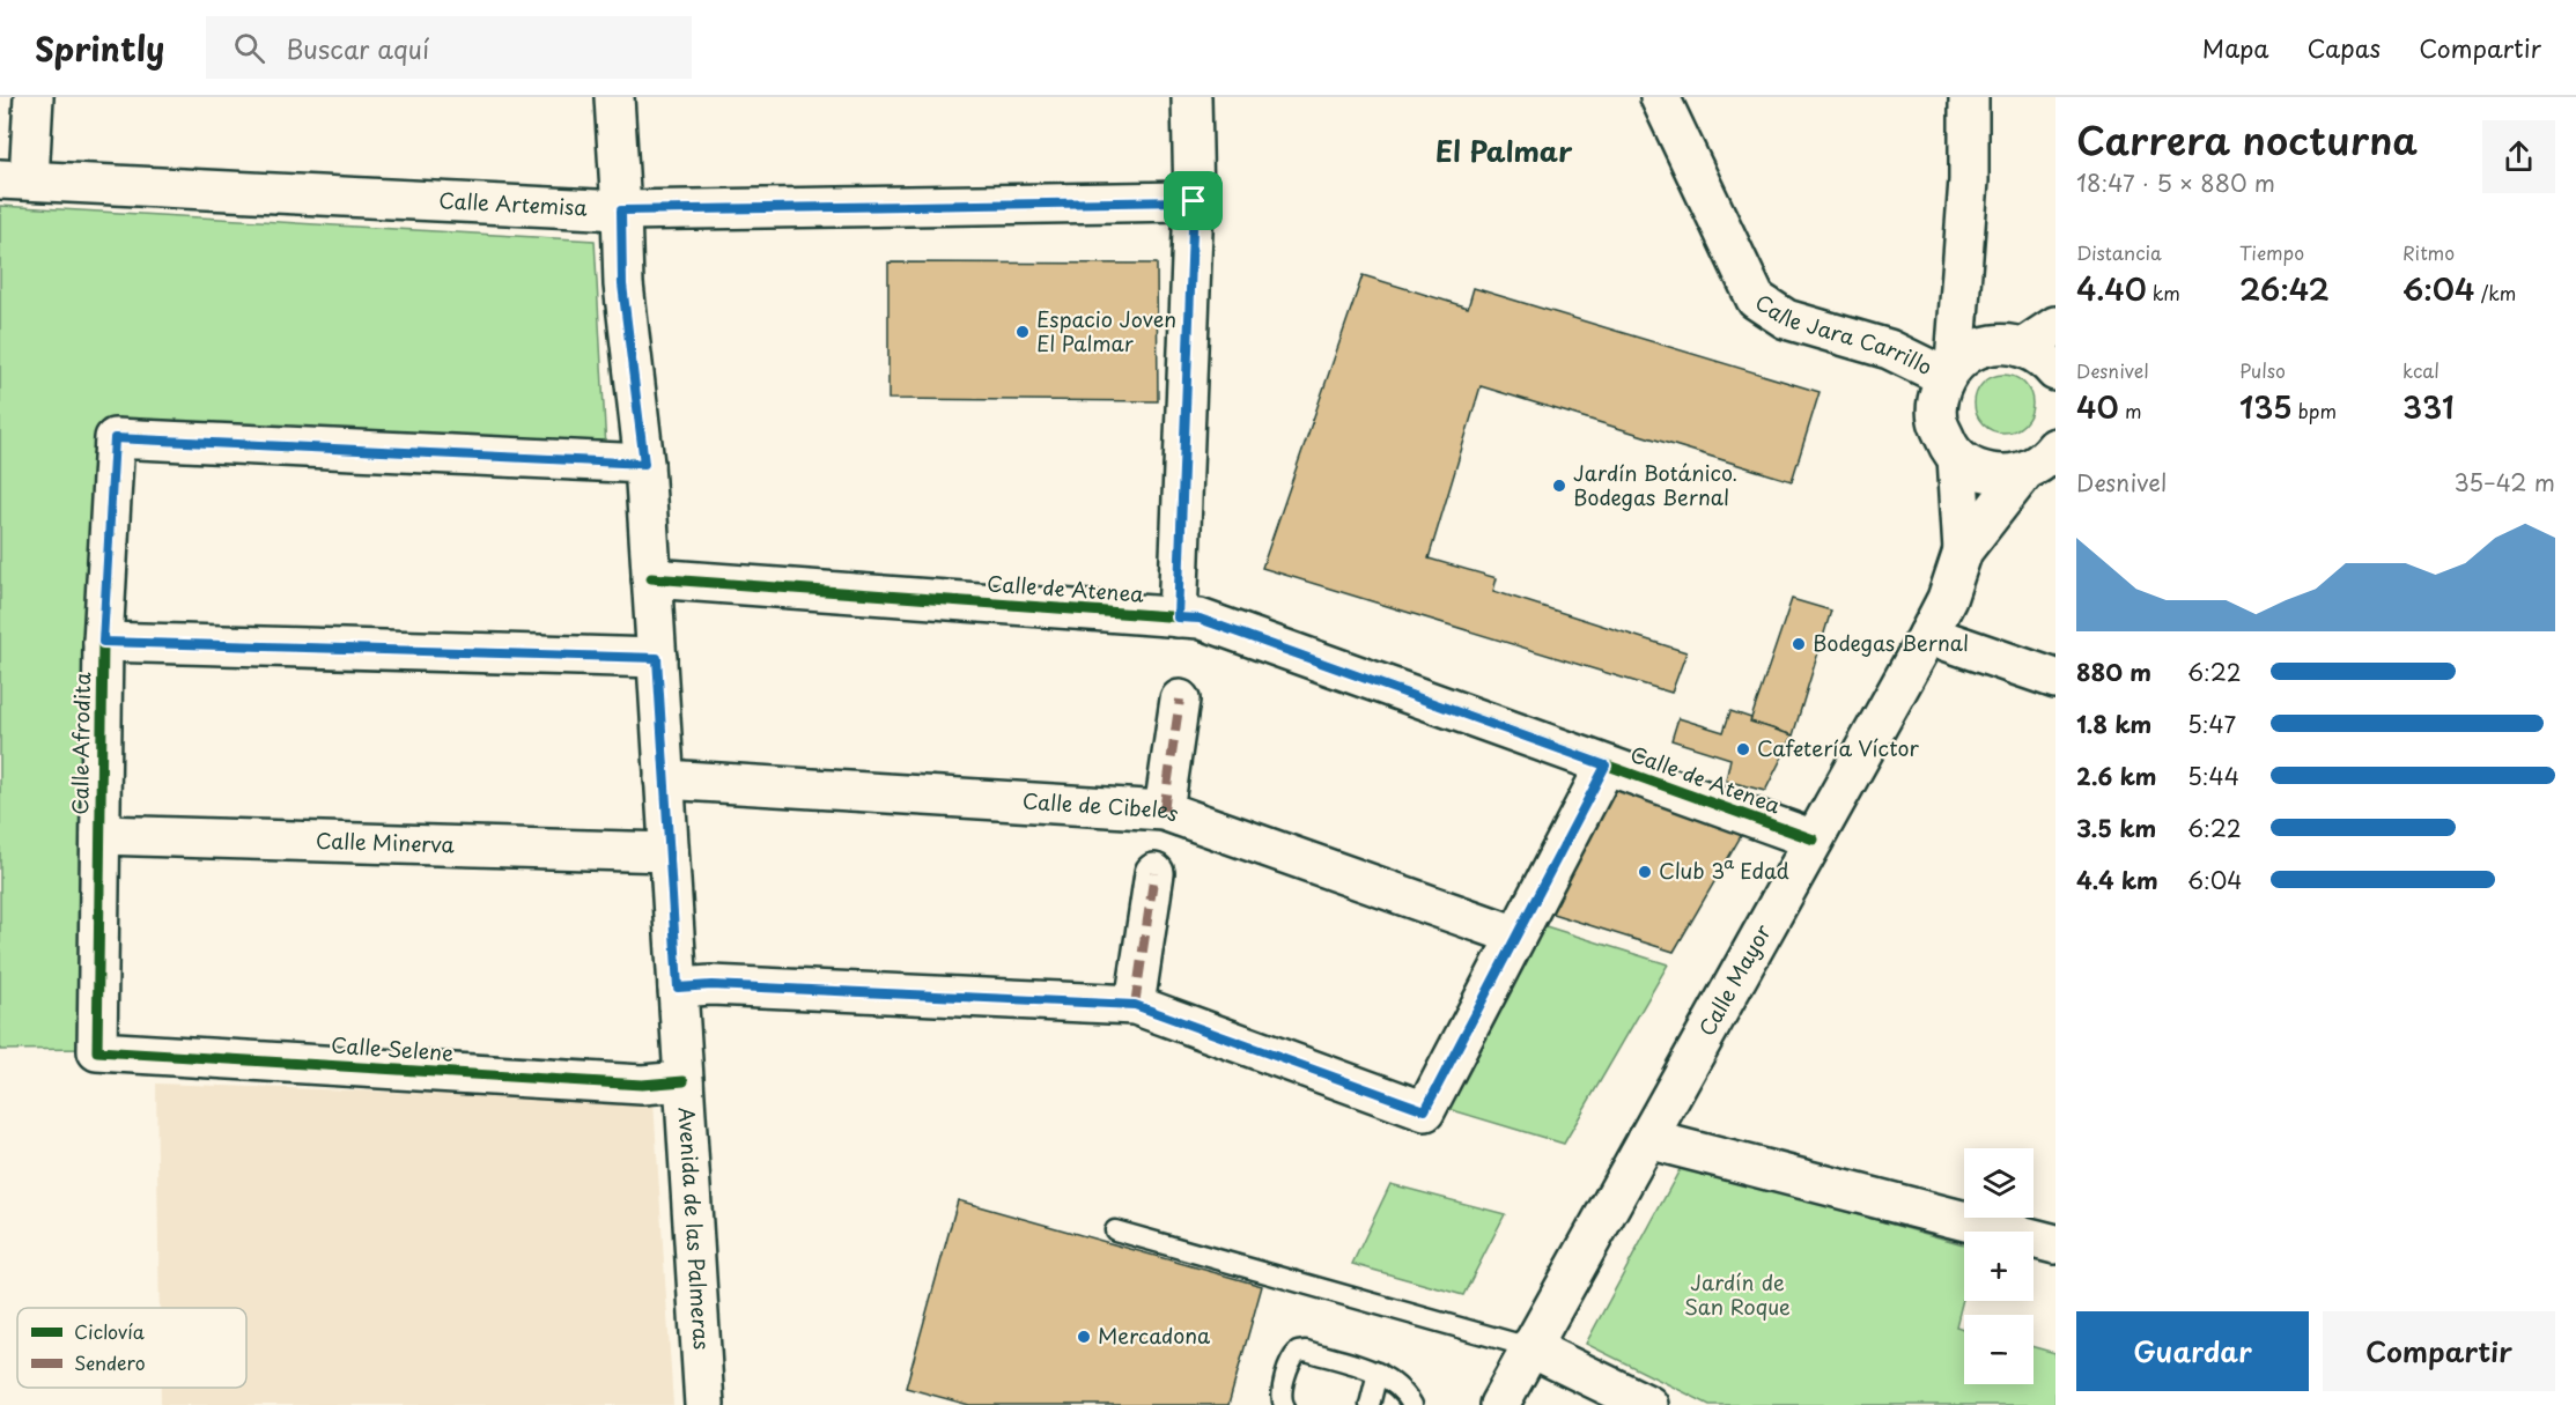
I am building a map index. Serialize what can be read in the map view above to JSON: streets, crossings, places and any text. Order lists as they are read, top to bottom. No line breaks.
{"streets":{"street":["Calle Artemisa","Calle Jara Carrillo","Calle de Atenea","Calle Afrodita","Calle de Cibeles","Calle Minerva","Calle Mayor","Calle Selene","Avenida de las Palmeras"]},"crossings":[["Calle Artemisa","Avenida de las Palmeras"],["Calle de Atenea","Calle Mayor"],["Calle de Atenea","Avenida de las Palmeras"],["Calle Afrodita","Calle Minerva"],["Calle Afrodita","Calle Selene"],["Calle Afrodita","Avenida de las Palmeras"],["Calle de Cibeles","Avenida de las Palmeras"],["Calle Minerva","Avenida de las Palmeras"],["Calle Selene","Avenida de las Palmeras"]],"districts":["El Palmar"],"parks":["Jardín de San Roque"],"places":["Espacio Joven El Palmar","Jardín Botánico. Bodegas Bernal","Bodegas Bernal","Cafetería Víctor","Club 3ª Edad","Mercadona"],"legend":["Ciclovía","Sendero"],"page":{"header":"Sprintly","search":"Buscar aquí","nav":["Mapa","Capas","Compartir"],"heading":["Carrera nocturna","18:47 · 5 × 880 m"],"stats":[["Distancia","4.40 km"],["Tiempo","26:42"],["Ritmo","6:04 /km"],["Desnivel","40 m"],["Pulso","135 bpm"],["kcal","331"]],"chart":["Desnivel","35–42 m"],"list":[{"name":"880 m","note":"6:22"},{"name":"1.8 km","note":"5:47"},{"name":"2.6 km","note":"5:44"},{"name":"3.5 km","note":"6:22"},{"name":"4.4 km","note":"6:04"}],"map_buttons":["+","−"],"buttons":["Guardar","Compartir"]}}
